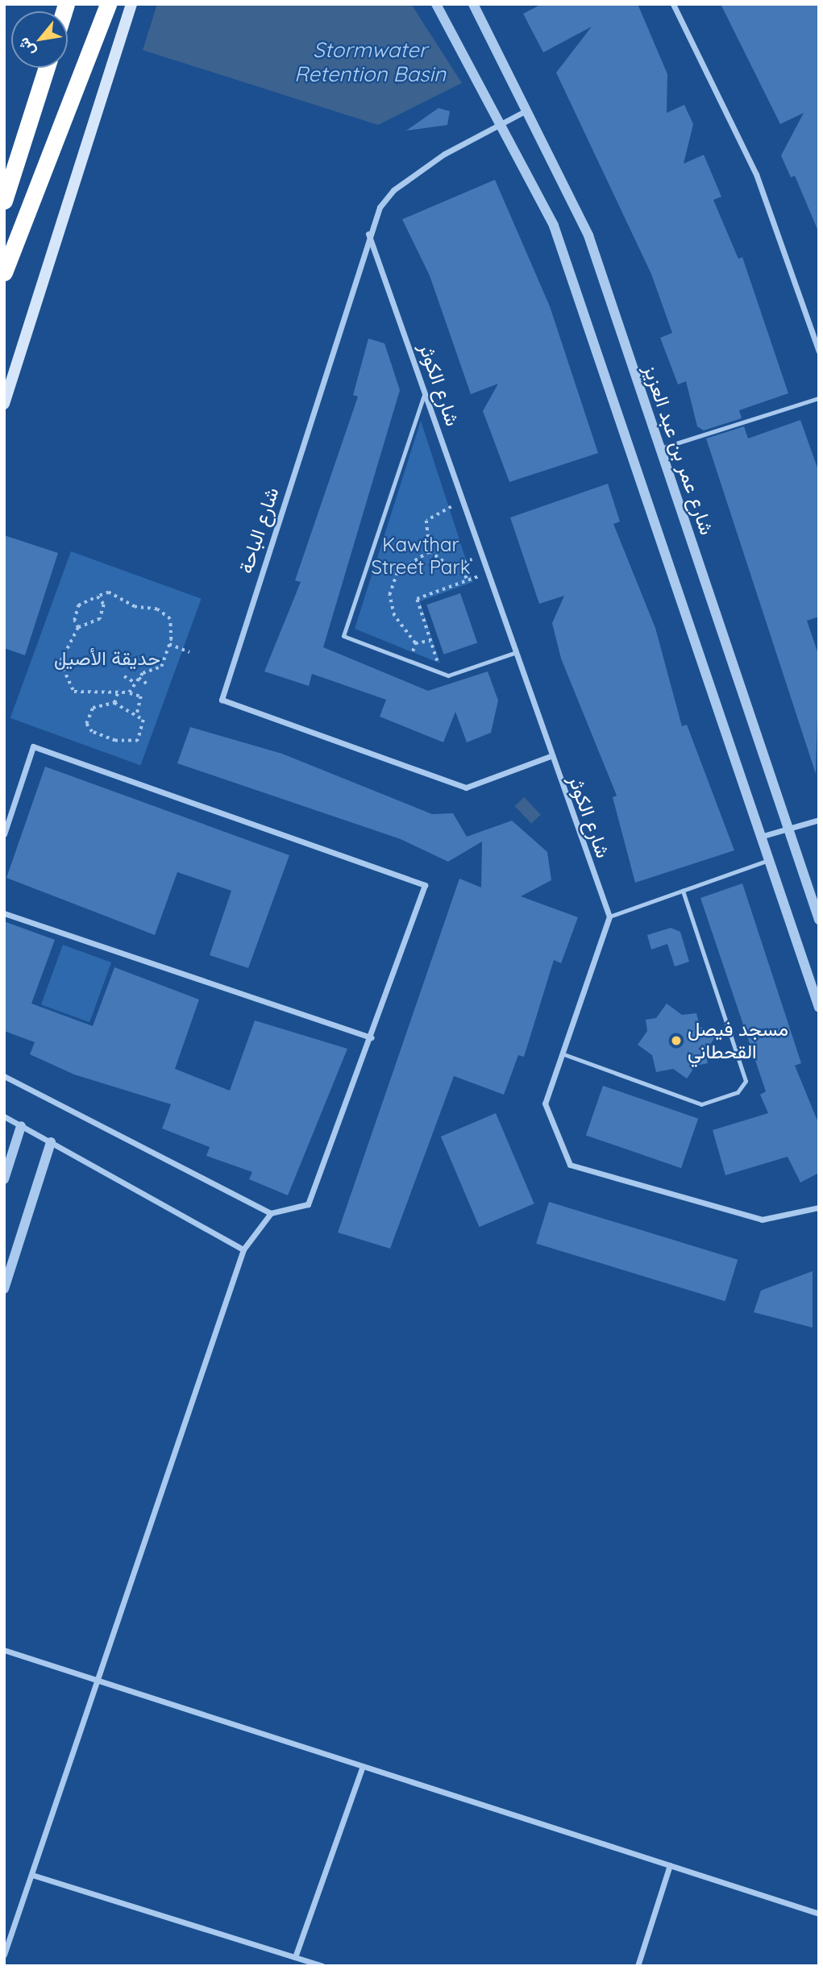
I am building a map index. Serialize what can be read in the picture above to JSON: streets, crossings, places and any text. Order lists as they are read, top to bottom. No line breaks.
{"streets":{"street":["شارع الكوثر","شارع عمر بن عبد العزيز","شارع الباحة"]},"crossings":[["شارع الكوثر","شارع الباحة"],["شارع عمر بن عبد العزيز","شارع الباحة"]],"water":["Stormwater Retention Basin"],"parks":["Kawthar Street Park","حديقة الأصيل"],"places":["مسجد فيصل القحطاني"],"north":"bottom left"}
